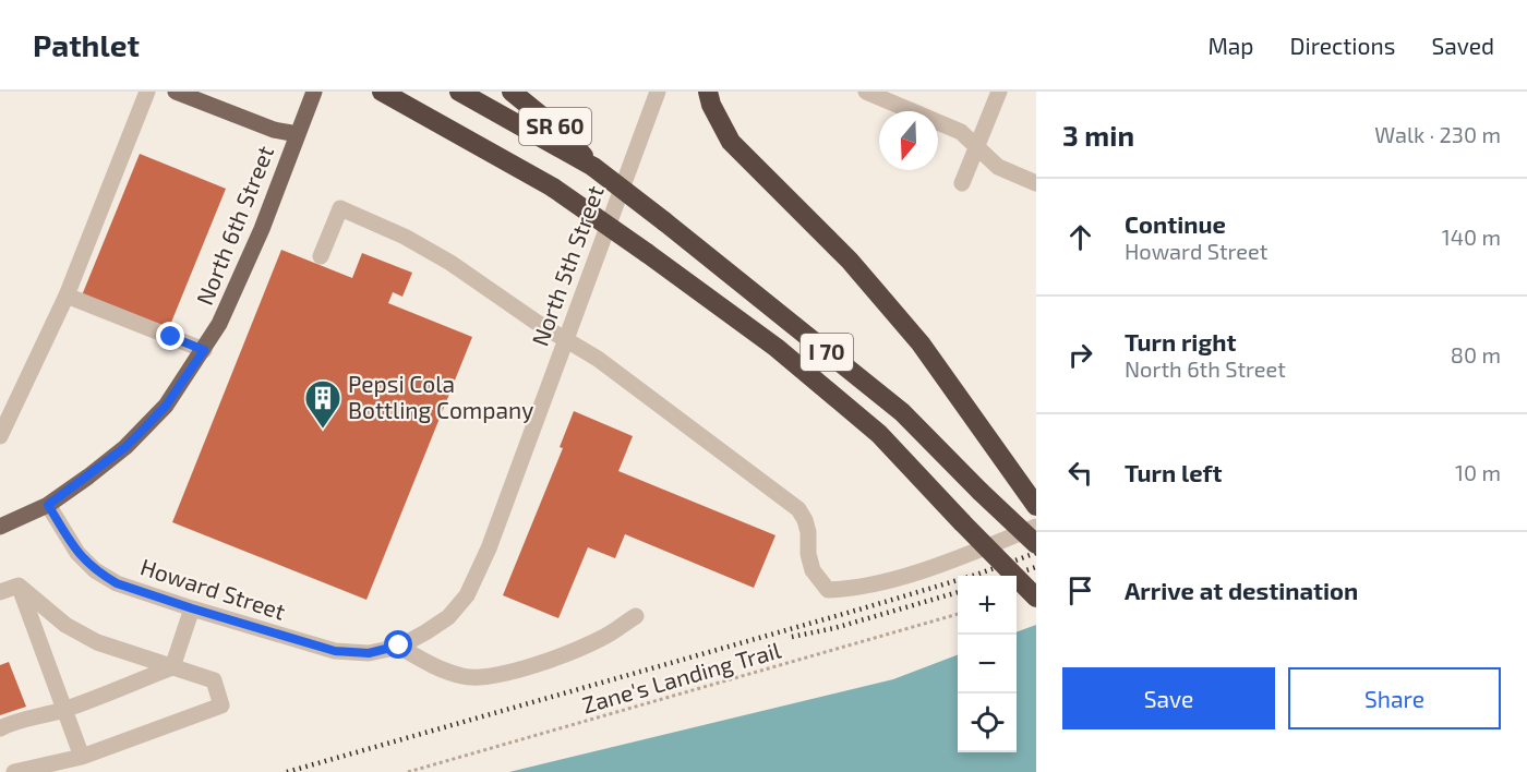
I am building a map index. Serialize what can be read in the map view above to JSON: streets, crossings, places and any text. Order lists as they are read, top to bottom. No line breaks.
{"streets":{"highway":["SR 60","I 70"],"main road":["North 6th Street"],"street":["North 5th Street","Howard Street"],"path":["Zane's Landing Trail"]},"crossings":[["SR 60","I 70"],["North 6th Street","Howard Street"],["North 5th Street","Howard Street"]],"places":{"building":["Pepsi Cola Bottling Company"]},"north":"bottom","page":{"header":"Pathlet","nav":["Map","Directions","Saved"],"heading":["3 min","Walk · 230 m"],"list":[["Continue","Howard Street","140 m"],["Turn right","North 6th Street","80 m"],["Turn left","10 m"],"Arrive at destination"],"map_buttons":["+","−"],"buttons":["Save","Share"]}}
